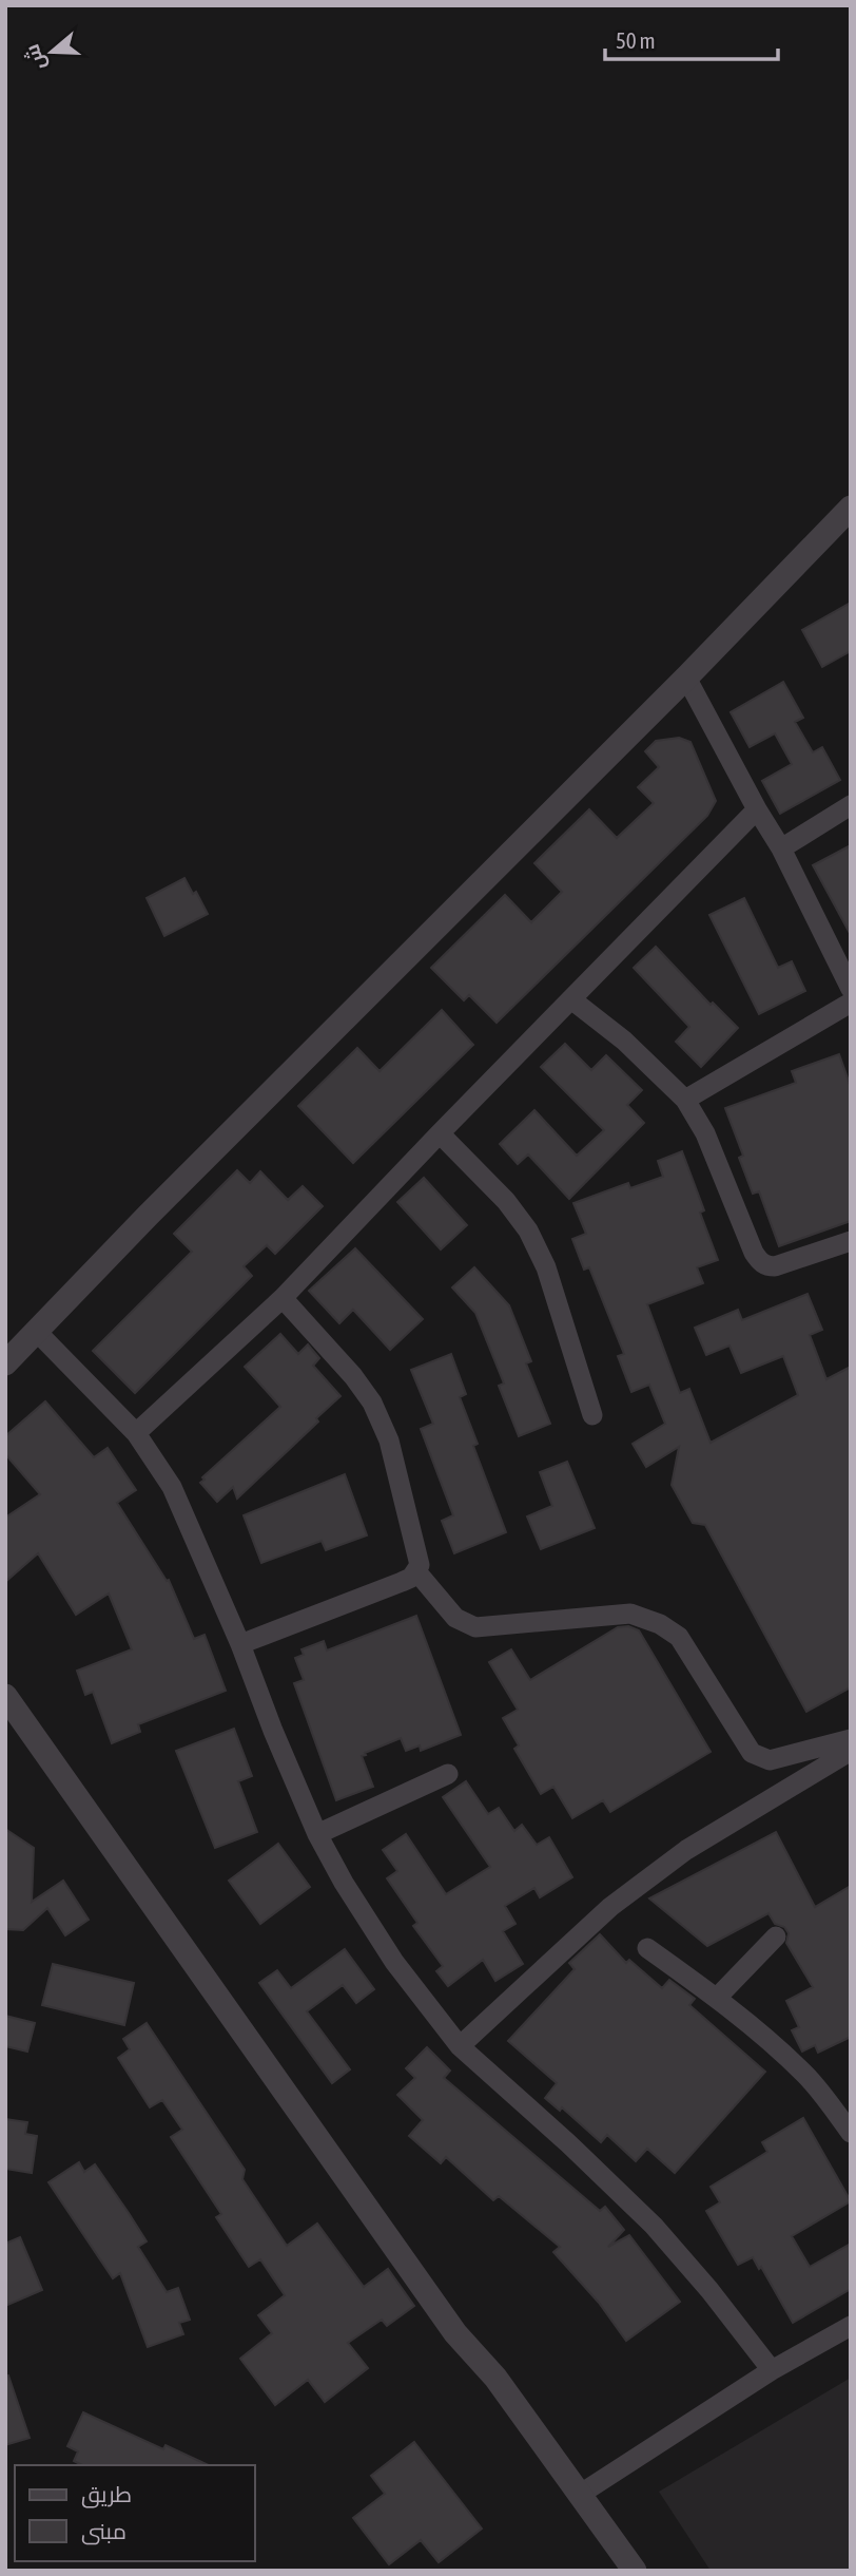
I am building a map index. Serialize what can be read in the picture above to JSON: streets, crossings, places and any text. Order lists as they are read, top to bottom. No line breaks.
{"legend":["طريق","مبنى"],"scale_bar":"50 m","north":"left"}
